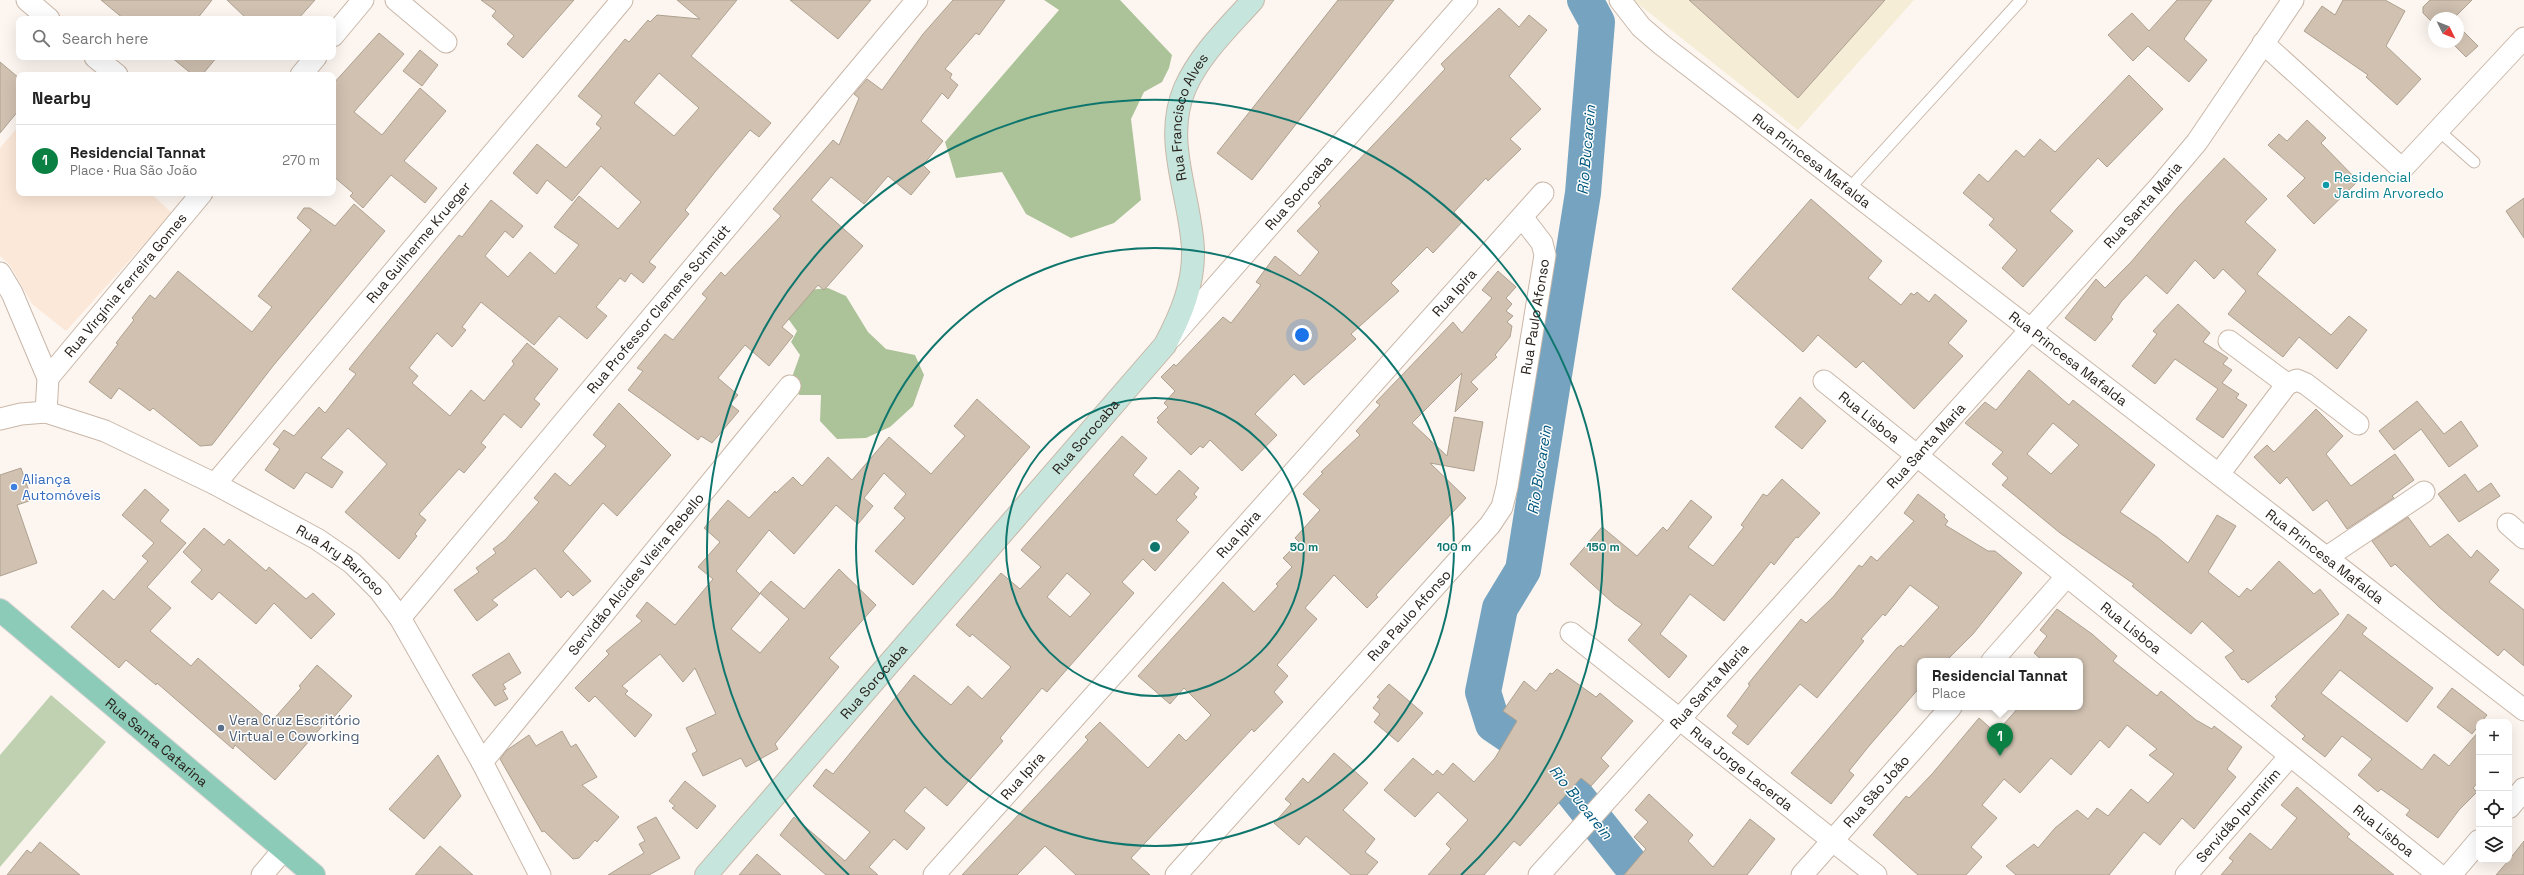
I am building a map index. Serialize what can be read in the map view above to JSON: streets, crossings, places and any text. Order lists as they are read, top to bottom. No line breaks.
{"streets":{"main road":["Rua Francisco Alves","Rua Sorocaba","Rua Santa Catarina"],"street":["Rua Princesa Mafalda","Rua Santa Maria","Rua Guilherme Krueger","Rua Virgínia Ferreira Gomes","Rua Ipira","Rua Professor Clemens Schmidt","Rua Paulo Afonso","Rua Lisboa","Rua Ary Barroso","Servidão Alcides Vieira Rebello","Rua Jorge Lacerda","Rua São João","Servidão Ipumirim"]},"crossings":[["Rua Francisco Alves","Rua Sorocaba"],["Rua Princesa Mafalda","Rua Santa Maria"],["Rua Santa Maria","Rua Lisboa"],["Rua Santa Maria","Rua Jorge Lacerda"],["Rua Guilherme Krueger","Rua Ary Barroso"],["Rua Ipira","Rua Paulo Afonso"],["Rua Professor Clemens Schmidt","Rua Ary Barroso"],["Rua Lisboa","Servidão Ipumirim"],["Rua Ary Barroso","Servidão Alcides Vieira Rebello"],["Rua Jorge Lacerda","Rua São João"]],"water":["Rio Bucarein"],"places":["Residencial Jardim Arvoredo","Aliança Automóveis","Vera Cruz Escritório Virtual e Coworking"],"north":"bottom right","page":{"search":"Search here","heading":"Nearby","list":[{"mark":"1","name":"Residencial Tannat","note":"Place · Rua São João","value":"270 m"}],"popup":["Residencial Tannat","Place"],"map_buttons":["+","−"],"pins":"1"},"rings":["50 m","100 m","150 m"]}
